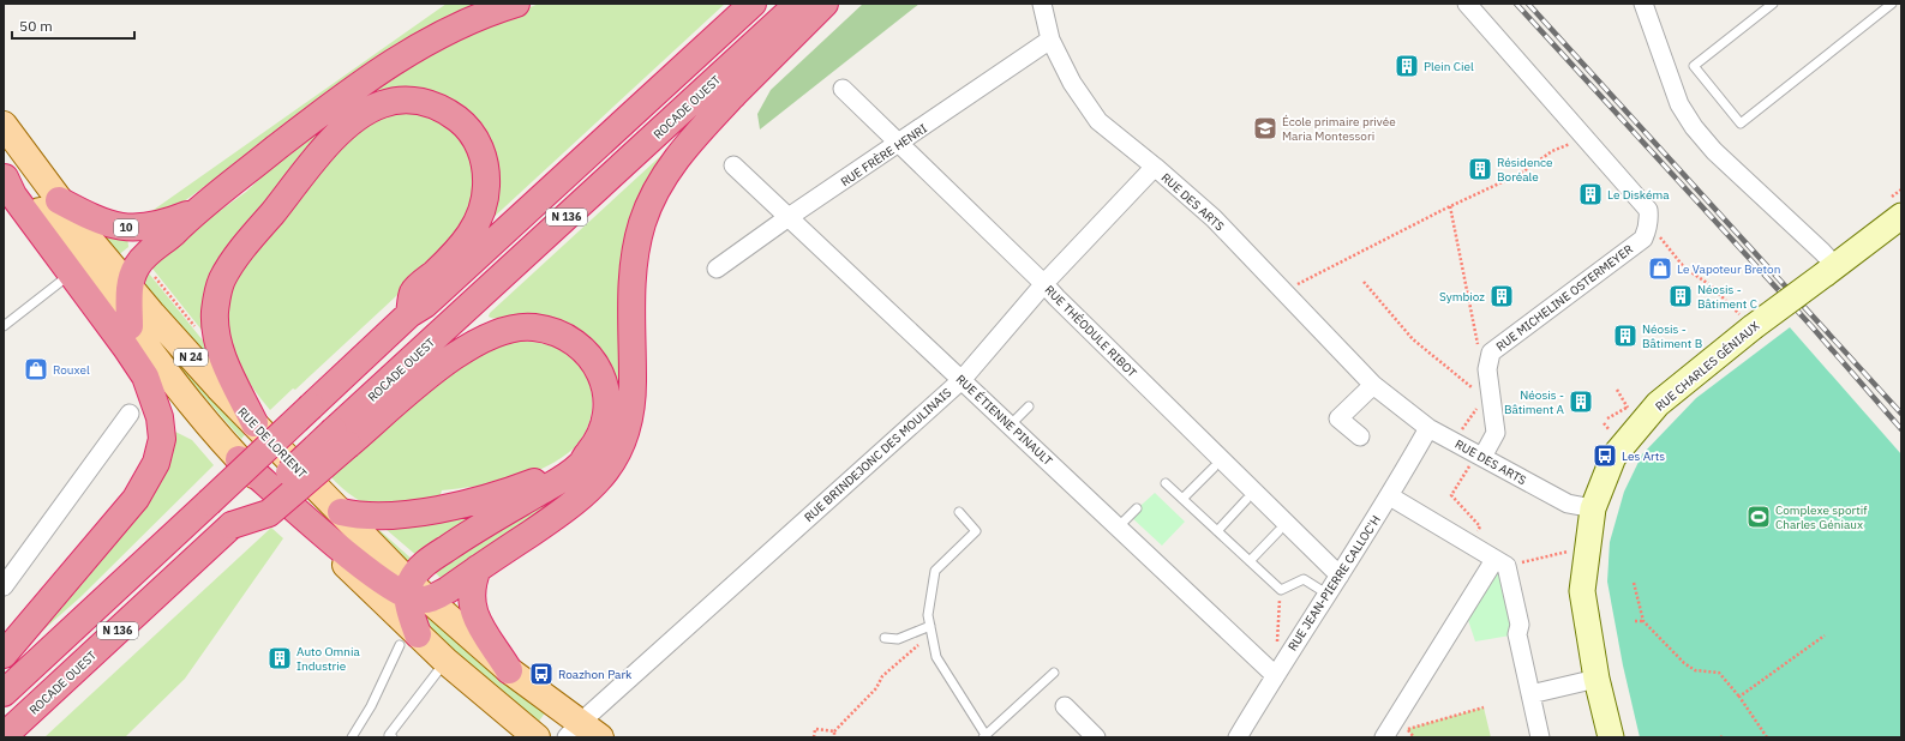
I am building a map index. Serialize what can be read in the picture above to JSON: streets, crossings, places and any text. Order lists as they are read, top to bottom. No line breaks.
{"streets":{"highway":["ROCADE OUEST","N 136","10"],"main road":["N 24","RUE DE LORIENT"],"street":["RUE FRÈRE HENRI","RUE DES ARTS","RUE MICHELINE OSTERMEYER","RUE THÉODULE RIBOT","RUE CHARLES GÉNIAUX","RUE ÉTIENNE PINAULT","RUE BRINDEJONC DES MOULINAIS","RUE JEAN-PIERRE CALLOC'H"]},"crossings":[["RUE FRÈRE HENRI","RUE DES ARTS"],["RUE FRÈRE HENRI","RUE THÉODULE RIBOT"],["RUE FRÈRE HENRI","RUE ÉTIENNE PINAULT"],["RUE DES ARTS","RUE MICHELINE OSTERMEYER"],["RUE DES ARTS","RUE CHARLES GÉNIAUX"],["RUE DES ARTS","RUE BRINDEJONC DES MOULINAIS"],["RUE DES ARTS","RUE JEAN-PIERRE CALLOC'H"],["10","RUE DE LORIENT"],["RUE THÉODULE RIBOT","RUE BRINDEJONC DES MOULINAIS"],["RUE THÉODULE RIBOT","RUE JEAN-PIERRE CALLOC'H"],["RUE ÉTIENNE PINAULT","RUE BRINDEJONC DES MOULINAIS"],["RUE ÉTIENNE PINAULT","RUE JEAN-PIERRE CALLOC'H"],["RUE DE LORIENT","RUE BRINDEJONC DES MOULINAIS"]],"places":{"building":["Plein Ciel","Résidence Boréale","Le Diskéma","Symbioz","Néosis - Bâtiment C","Néosis - Bâtiment B","Néosis - Bâtiment A","Auto Omnia Industrie"],"school or university":["École primaire privée Maria Montessori"],"shop":["Le Vapoteur Breton","Rouxel"],"bus stop":["Les Arts","Roazhon Park"],"sports":["Complexe sportif Charles Géniaux"]},"scale_bar":"50 m"}
